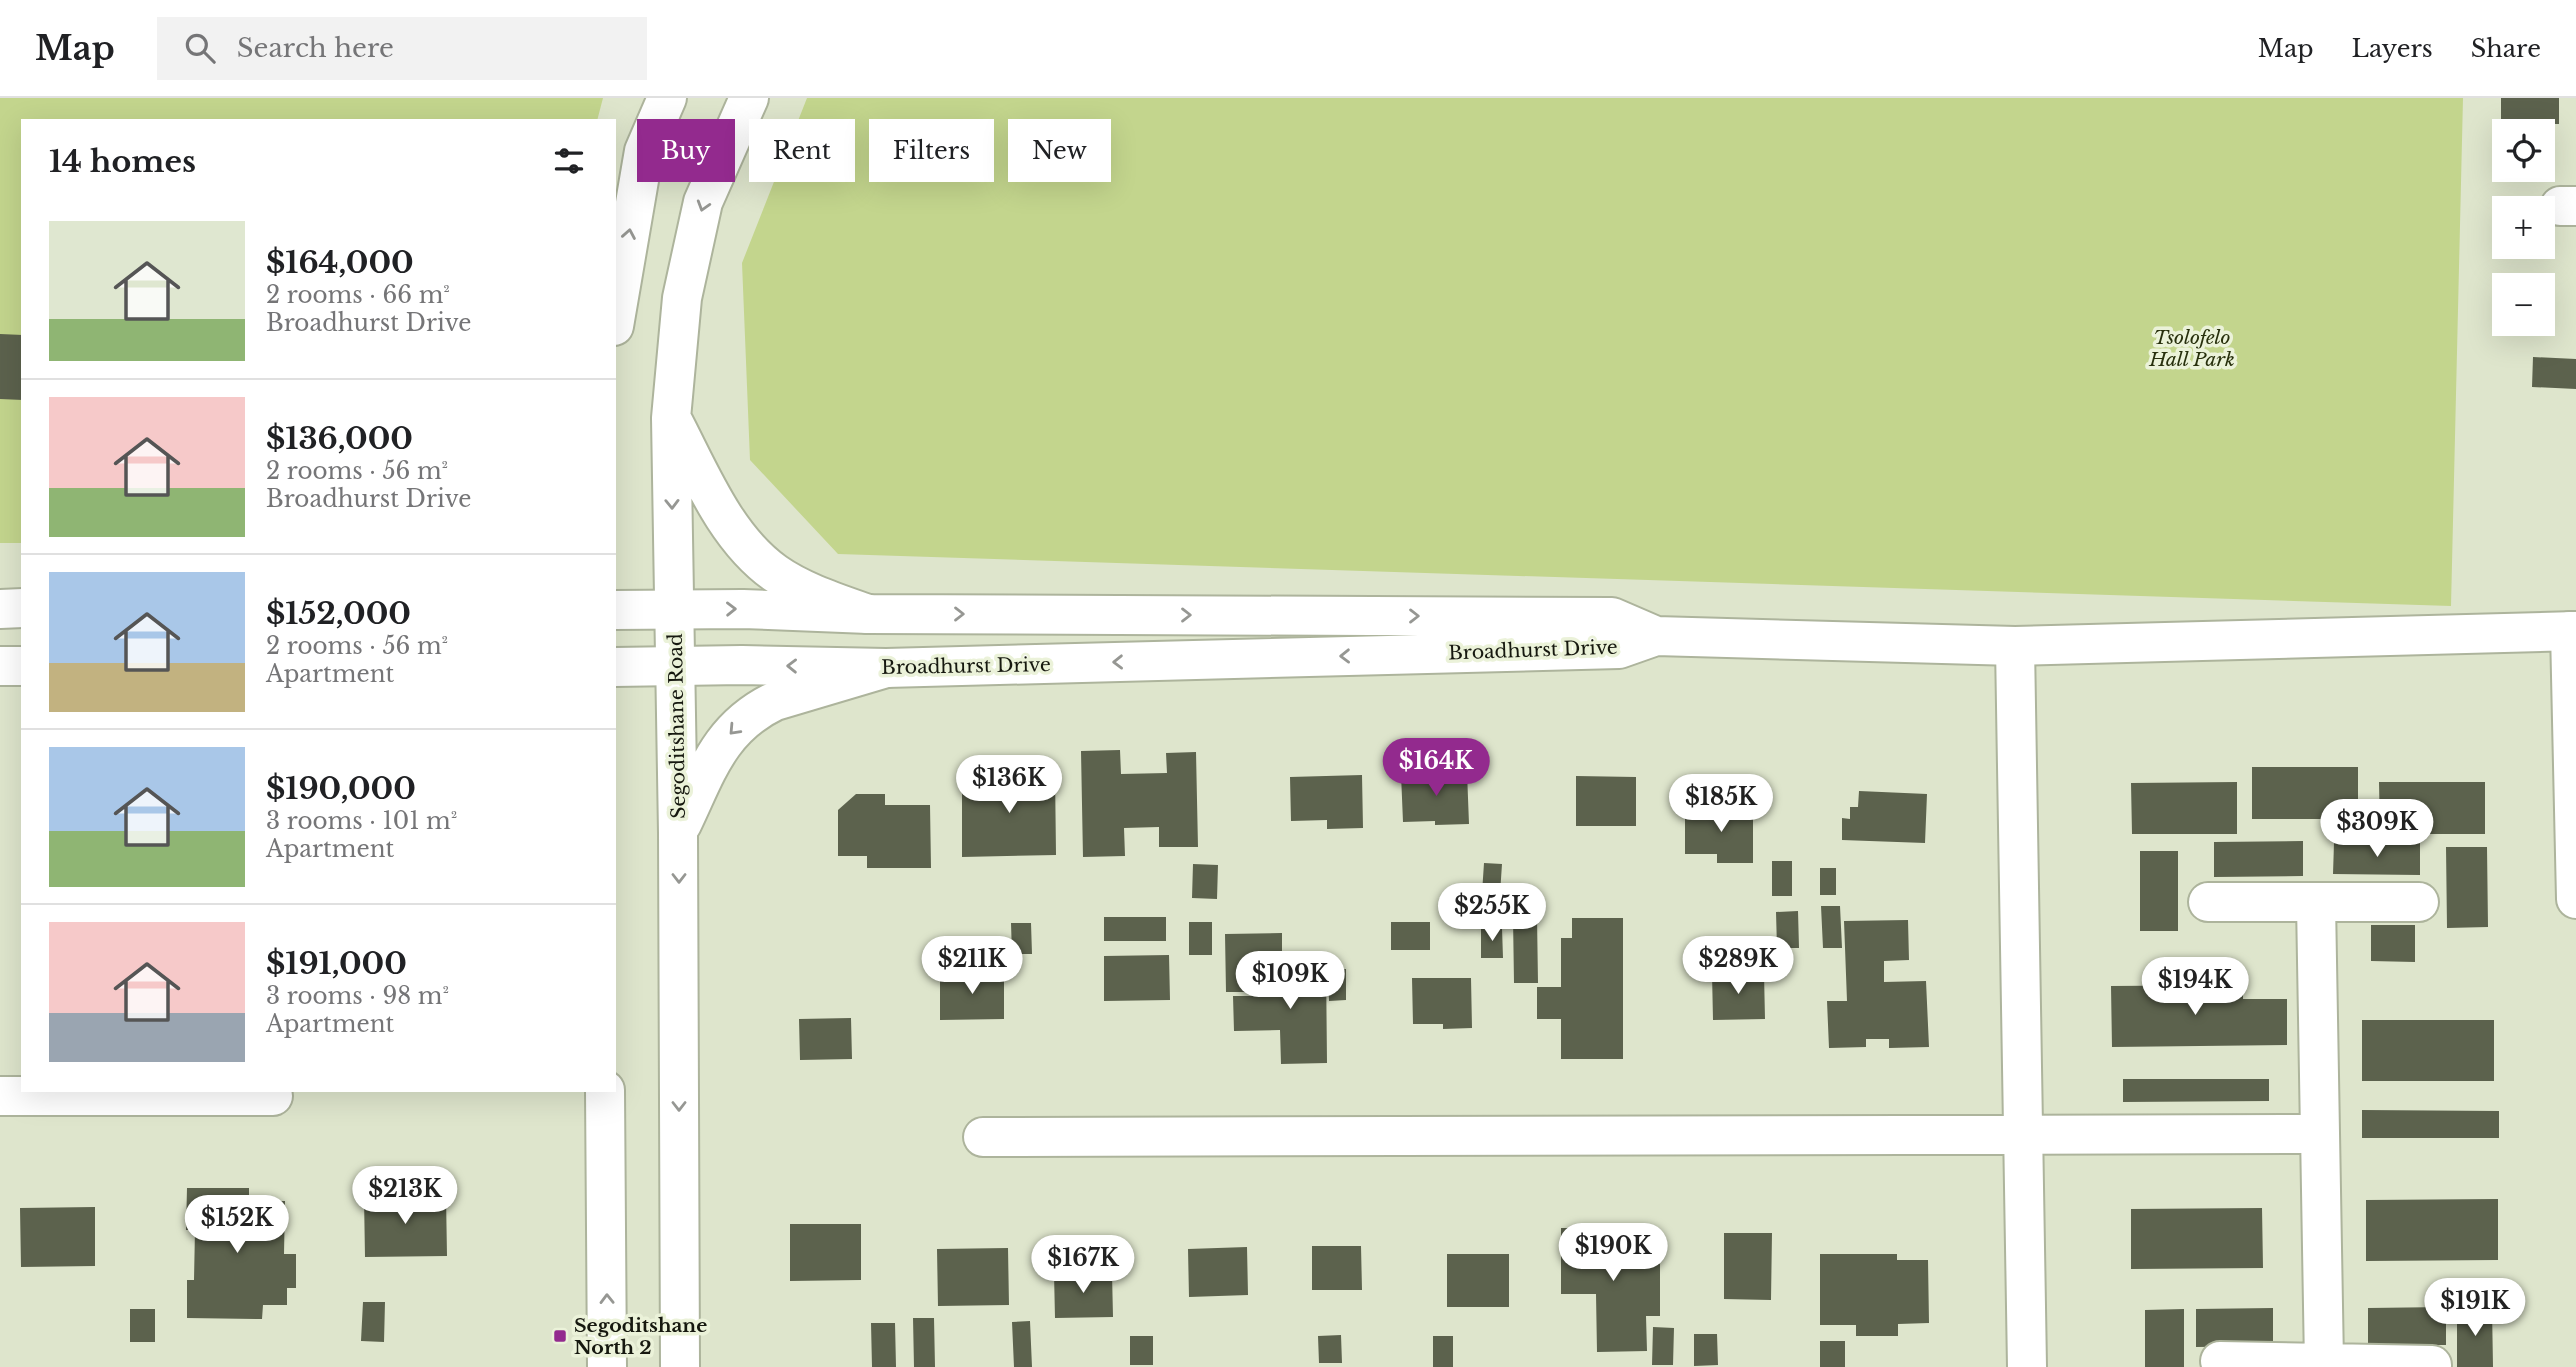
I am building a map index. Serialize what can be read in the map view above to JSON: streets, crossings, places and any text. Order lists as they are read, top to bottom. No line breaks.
{"streets":{"street":["Broadhurst Drive","Segoditshane Road"]},"crossings":[["Broadhurst Drive","Segoditshane Road"]],"parks":["Tsolofelo Hall Park"],"places":{"transit":["Segoditshane North 2"]},"page":{"header":"Map","search":"Search here","nav":["Map","Layers","Share"],"map_buttons":["+","−"],"chip":["Buy","Rent","Filters","New"],"heading":"14 homes","list":[{"name":"$164,000","note":"2 rooms · 66 m² · Broadhurst Drive"},{"name":"$136,000","note":"2 rooms · 56 m² · Broadhurst Drive"},{"name":"$152,000","note":"2 rooms · 56 m² · Apartment"},{"name":"$190,000","note":"3 rooms · 101 m² · Apartment"},{"name":"$191,000","note":"3 rooms · 98 m² · Apartment"}],"price":["$164K","$136K","$185K","$309K","$255K","$211K","$289K","$109K","$194K","$213K","$152K","$190K","$167K","$191K"]}}
